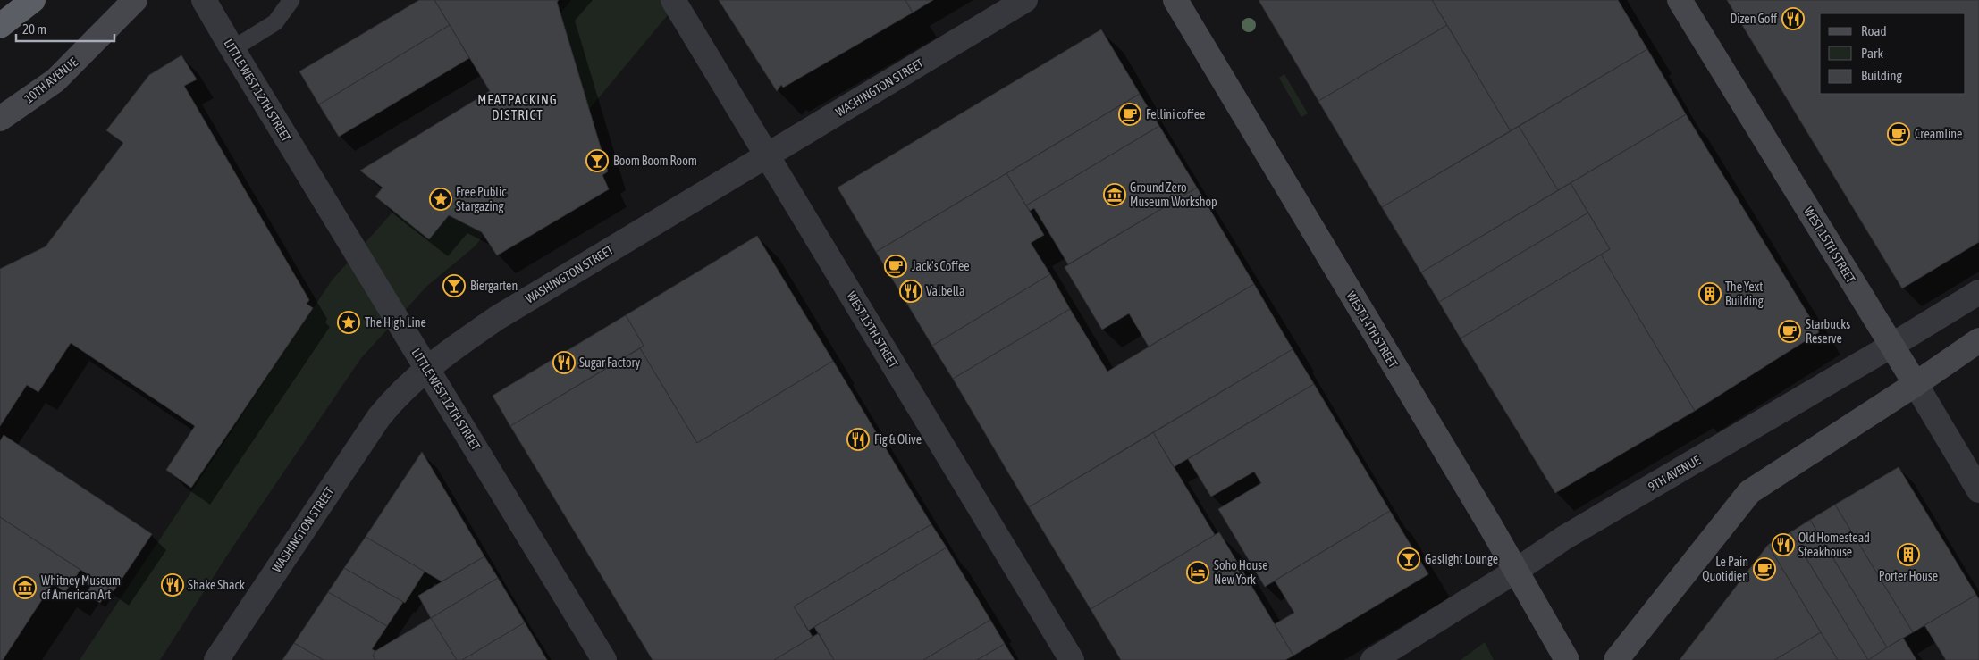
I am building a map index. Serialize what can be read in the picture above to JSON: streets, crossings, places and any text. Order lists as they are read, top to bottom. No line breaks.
{"streets":{"main road":["10TH AVENUE","WEST 15TH STREET","WEST 14TH STREET"],"street":["WASHINGTON STREET","LITTLE WEST 12TH STREET","WEST 13TH STREET","9TH AVENUE"]},"crossings":[["WASHINGTON STREET","LITTLE WEST 12TH STREET"],["WASHINGTON STREET","WEST 13TH STREET"],["WEST 15TH STREET","9TH AVENUE"],["WEST 14TH STREET","9TH AVENUE"]],"districts":["MEATPACKING DISTRICT"],"places":{"restaurant":["Dizen Goff","Valbella","Sugar Factory","Fig & Olive","Old Homestead Steakhouse","Shake Shack"],"cafe":["Fellini coffee","Creamline","Jack's Coffee","Starbucks Reserve","Le Pain Quotidien"],"bar":["Boom Boom Room","Biergarten","Gaslight Lounge"],"museum":["Ground Zero Museum Workshop","Whitney Museum of American Art"],"place":["Free Public Stargazing","The High Line"],"building":["The Yext Building","Porter House"],"hotel":["Soho House New York"]},"legend":["Road","Park","Building"],"scale_bar":"20 m"}
